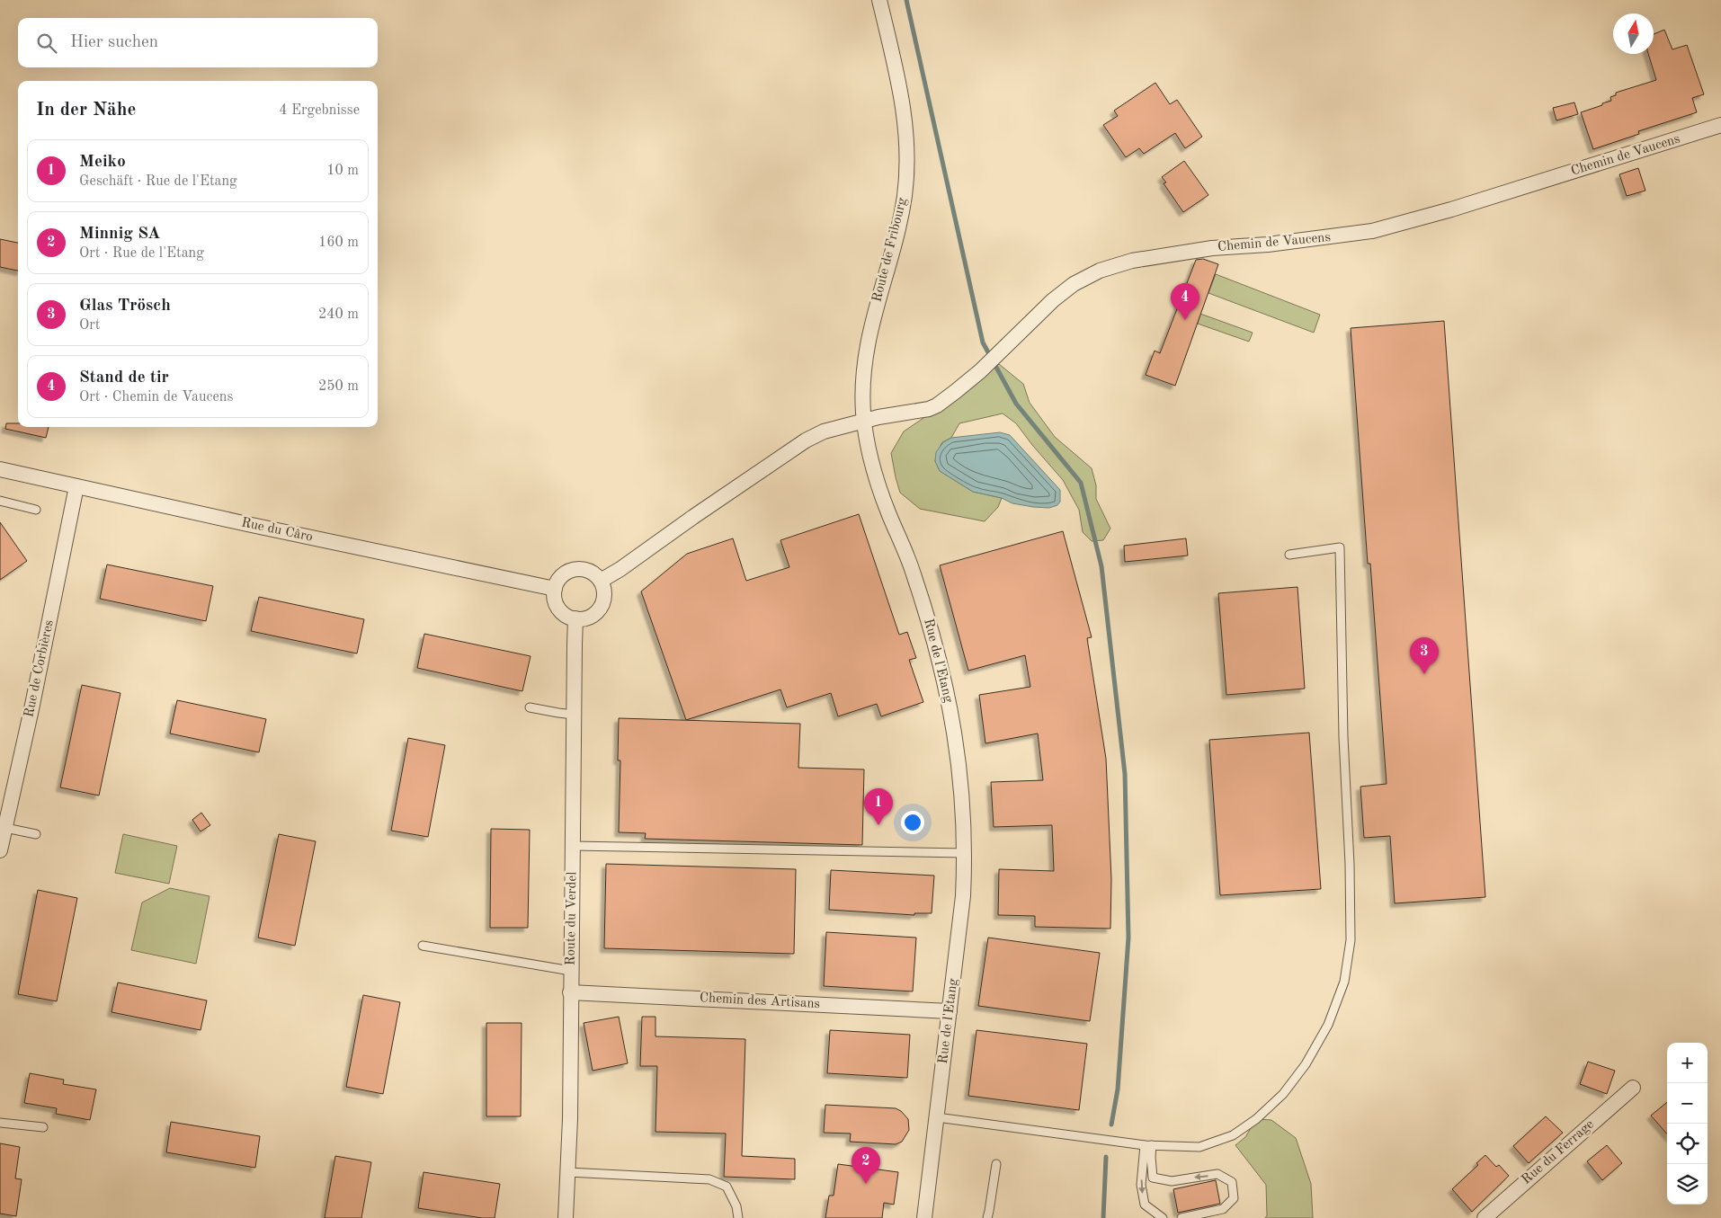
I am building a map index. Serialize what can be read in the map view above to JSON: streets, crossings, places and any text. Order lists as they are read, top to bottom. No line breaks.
{"streets":{"street":["Chemin de Vaucens","Route de Fribourg","Rue du Câro","Rue de l'Etang","Rue de Corbières","Route du Verdel","Chemin des Artisans","Rue du Ferrage"]},"crossings":[["Chemin de Vaucens","Route de Fribourg"],["Chemin de Vaucens","Rue de l'Etang"],["Route de Fribourg","Rue de l'Etang"],["Rue du Câro","Rue de Corbières"],["Rue du Câro","Route du Verdel"],["Rue de l'Etang","Chemin des Artisans"],["Route du Verdel","Chemin des Artisans"]],"north":"top","page":{"search":"Hier suchen","heading":["In der Nähe","4 Ergebnisse"],"list":[{"mark":"1","name":"Meiko","note":"Geschäft · Rue de l'Etang","value":"10 m"},{"mark":"2","name":"Minnig SA","note":"Ort · Rue de l'Etang","value":"160 m"},{"mark":"3","name":"Glas Trösch","note":"Ort","value":"240 m"},{"mark":"4","name":"Stand de tir","note":"Ort · Chemin de Vaucens","value":"250 m"}],"pins":["4","3","1","2"],"map_buttons":["+","−"]}}
